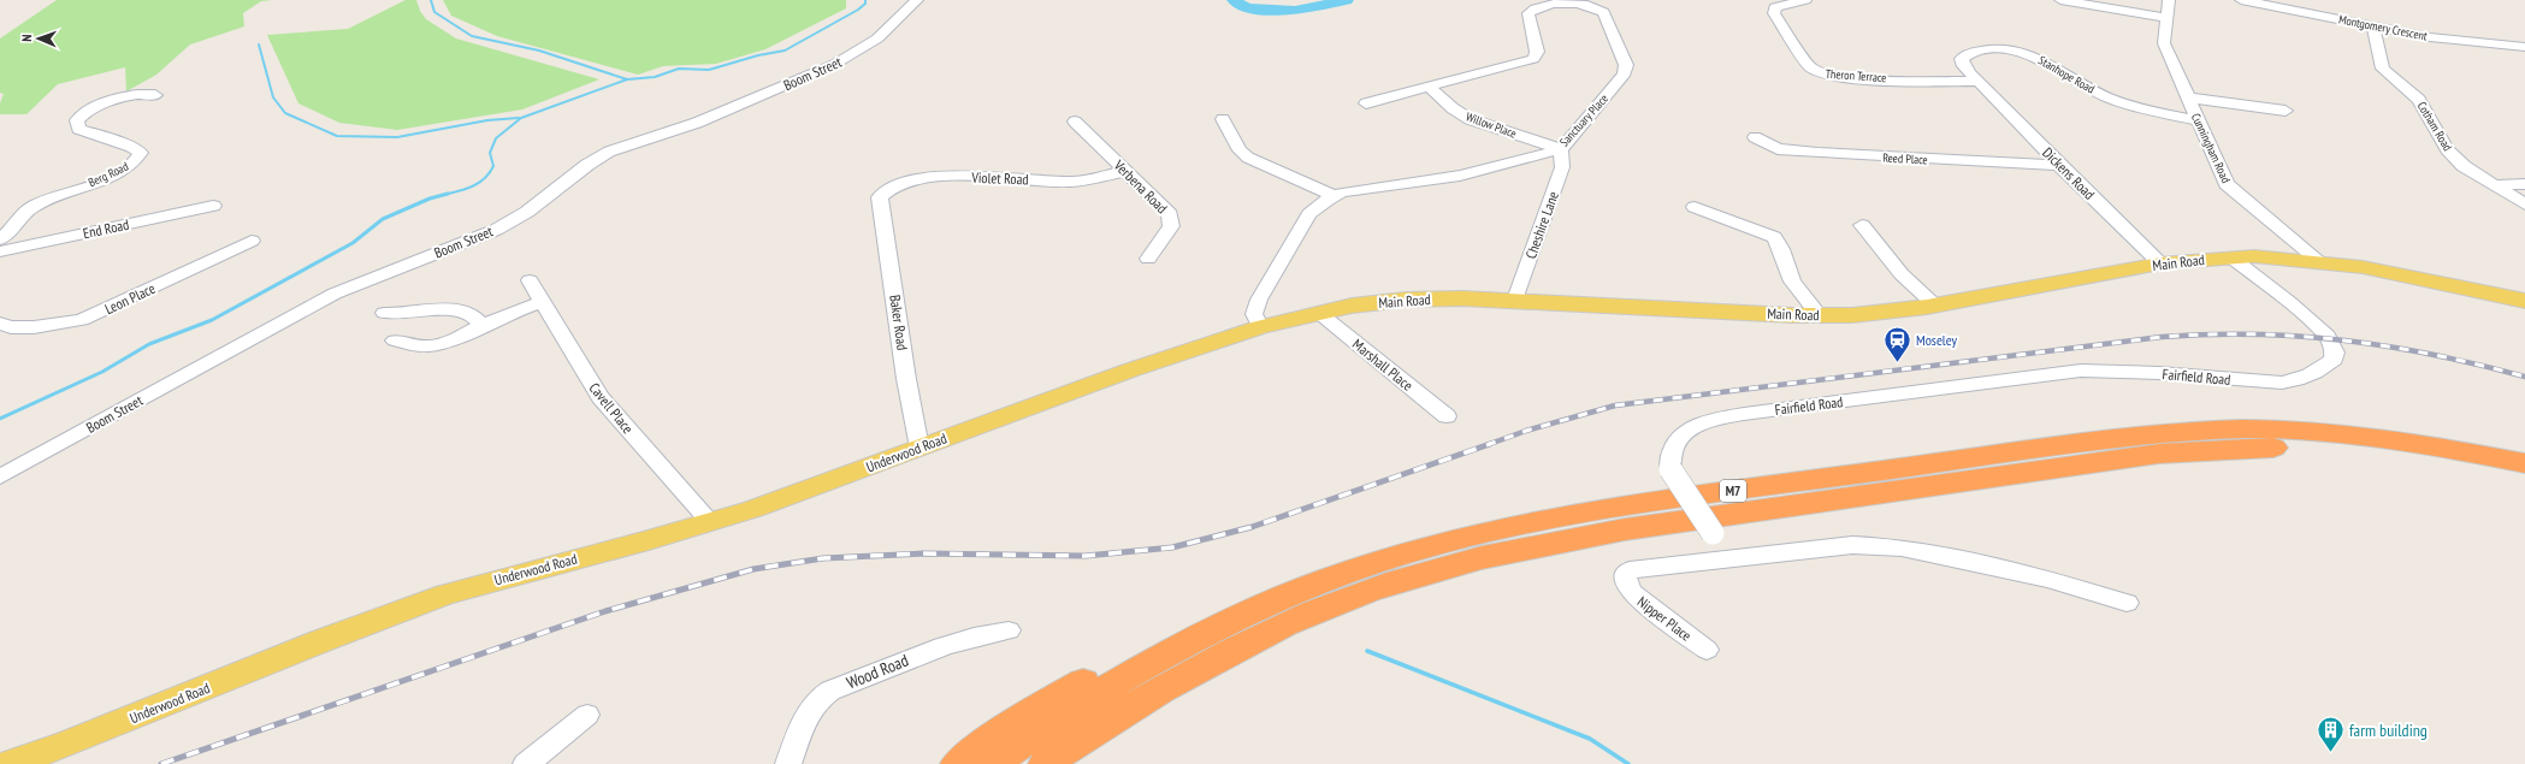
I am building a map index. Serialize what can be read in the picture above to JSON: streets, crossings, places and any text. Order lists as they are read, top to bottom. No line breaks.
{"streets":{"highway":["M7"],"main road":["Main Road","Underwood Road"],"street":["Montgomery Crescent","Boom Street","Stanhope Road","Theron Terrace","Sanctuary Place","Willow Place","Cotham Road","Cunningham Road","Reed Place","Dickens Road","Berg Road","Violet Road","Verbena Road","Cheshire Lane","End Road","Leon Place","Baker Road","Marshall Place","Fairfield Road","Cavell Place","Nipper Place","Wood Road"]},"crossings":[["Montgomery Crescent","Cotham Road"],["Stanhope Road","Theron Terrace"],["Stanhope Road","Cunningham Road"],["Stanhope Road","Dickens Road"],["Theron Terrace","Dickens Road"],["Sanctuary Place","Willow Place"],["Sanctuary Place","Cheshire Lane"],["Sanctuary Place","Main Road"],["Willow Place","Cheshire Lane"],["Cunningham Road","Main Road"],["Reed Place","Dickens Road"],["Dickens Road","Main Road"],["Violet Road","Verbena Road"],["Violet Road","Baker Road"],["Cheshire Lane","Main Road"],["Main Road","Marshall Place"],["Main Road","Fairfield Road"],["Main Road","Underwood Road"],["Baker Road","Underwood Road"],["Fairfield Road","Nipper Place"],["Cavell Place","Underwood Road"]],"places":{"station":["Moseley"],"building":["farm building"]},"north":"left"}
